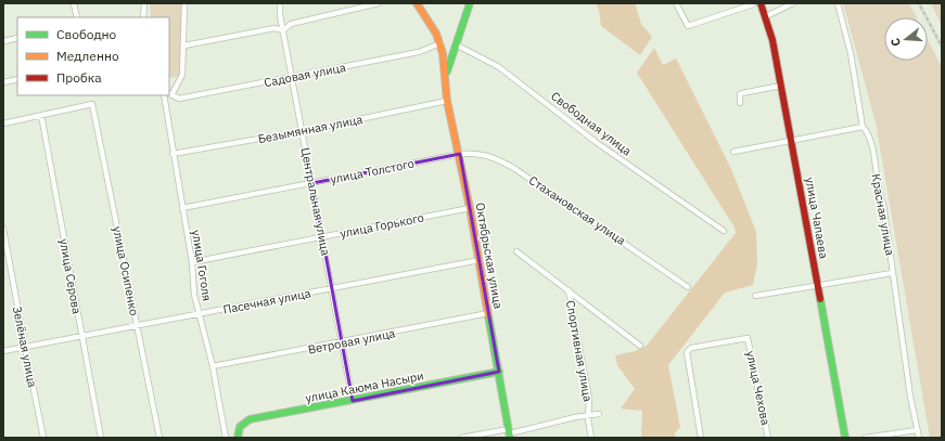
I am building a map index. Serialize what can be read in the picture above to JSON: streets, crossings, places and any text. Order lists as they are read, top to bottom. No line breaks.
{"streets":{"main road":["Свободная улица","улица Чапаева","Октябрьская улица","улица Каюма Насыри"],"street":["Садовая улица","Безымянная улица","улица Толстого","Центральная улица","Стахановская улица","Красная улица","улица Горького","улица Гоголя","улица Осипенко","улица Серова","Пасечная улица","Ветровая улица","Зелёная улица","Спортивная улица","улица Чехова"]},"crossings":[["Садовая улица","Свободная улица"],["Садовая улица","Центральная улица"],["Садовая улица","Октябрьская улица"],["Свободная улица","Октябрьская улица"],["Безымянная улица","Центральная улица"],["Безымянная улица","Октябрьская улица"],["Безымянная улица","улица Гоголя"],["улица Толстого","Центральная улица"],["улица Толстого","Стахановская улица"],["улица Толстого","Октябрьская улица"],["улица Толстого","улица Гоголя"],["Центральная улица","улица Горького"],["Центральная улица","Пасечная улица"],["Центральная улица","Ветровая улица"],["Центральная улица","улица Каюма Насыри"],["Стахановская улица","Октябрьская улица"],["улица Горького","Октябрьская улица"],["улица Горького","улица Гоголя"],["Октябрьская улица","Пасечная улица"],["Октябрьская улица","Ветровая улица"],["Октябрьская улица","улица Каюма Насыри"],["улица Гоголя","Пасечная улица"],["улица Гоголя","Ветровая улица"],["улица Осипенко","улица Серова"],["улица Осипенко","Пасечная улица"],["улица Серова","Пасечная улица"],["Пасечная улица","Зелёная улица"]],"legend":["Свободно","Медленно","Пробка"],"north":"left"}
